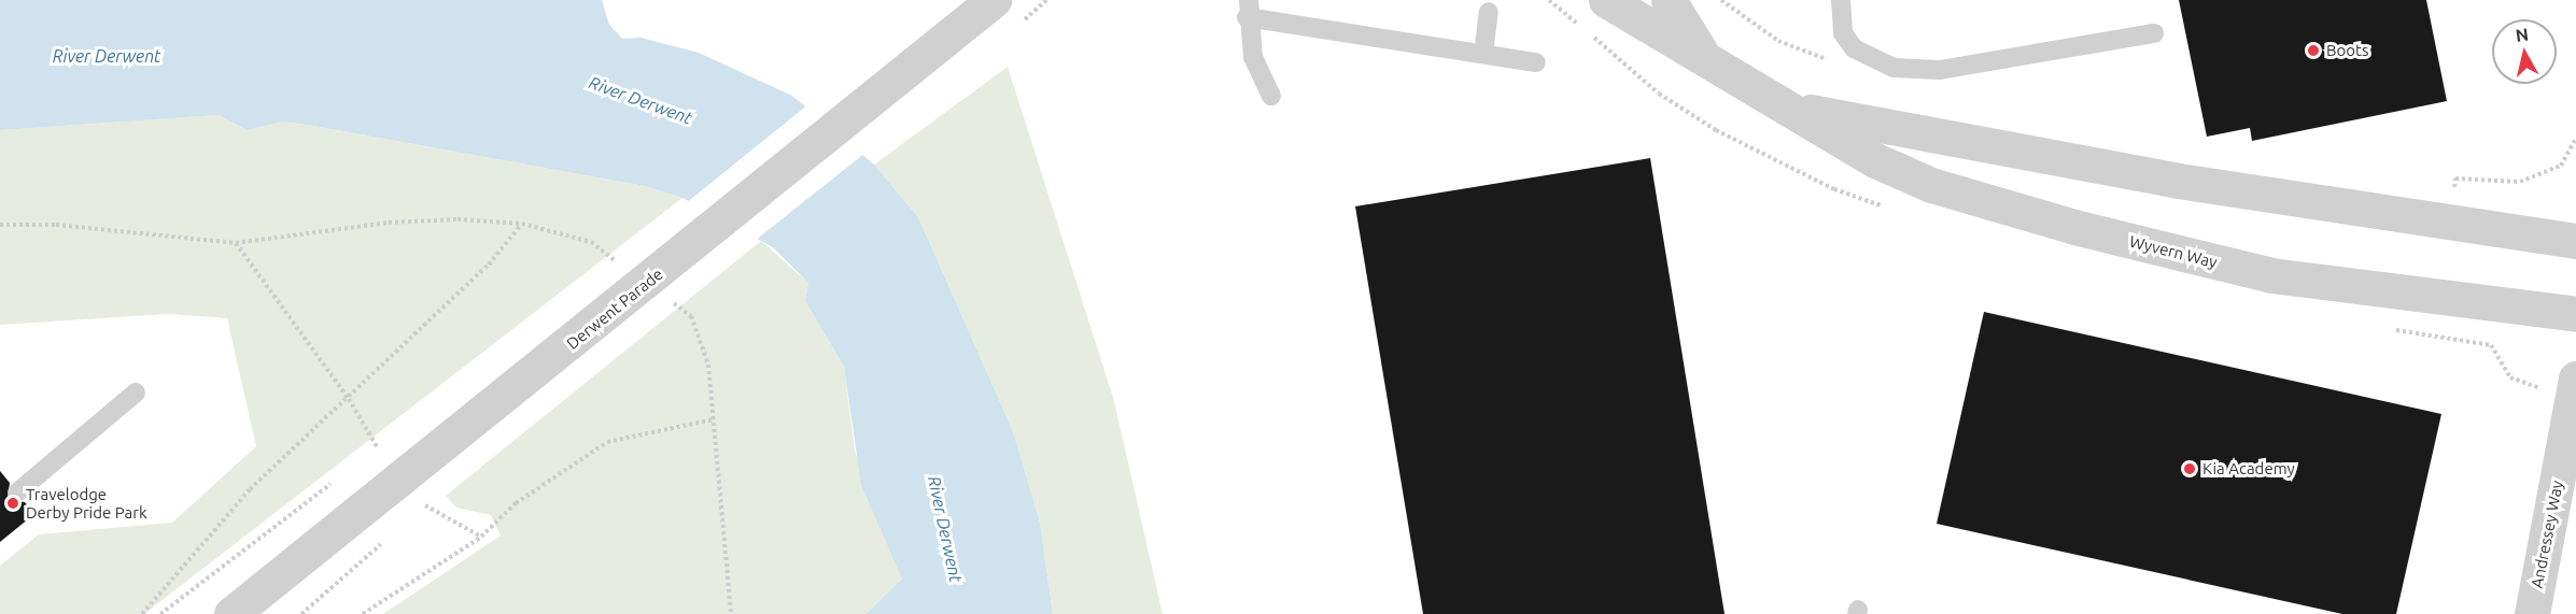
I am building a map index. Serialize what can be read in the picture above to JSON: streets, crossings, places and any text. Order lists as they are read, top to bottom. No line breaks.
{"streets":{"street":["Wyvern Way","Derwent Parade","Andressey Way"]},"water":["River Derwent"],"places":["Boots","Kia Academy","Travelodge Derby Pride Park"],"north":"top"}
